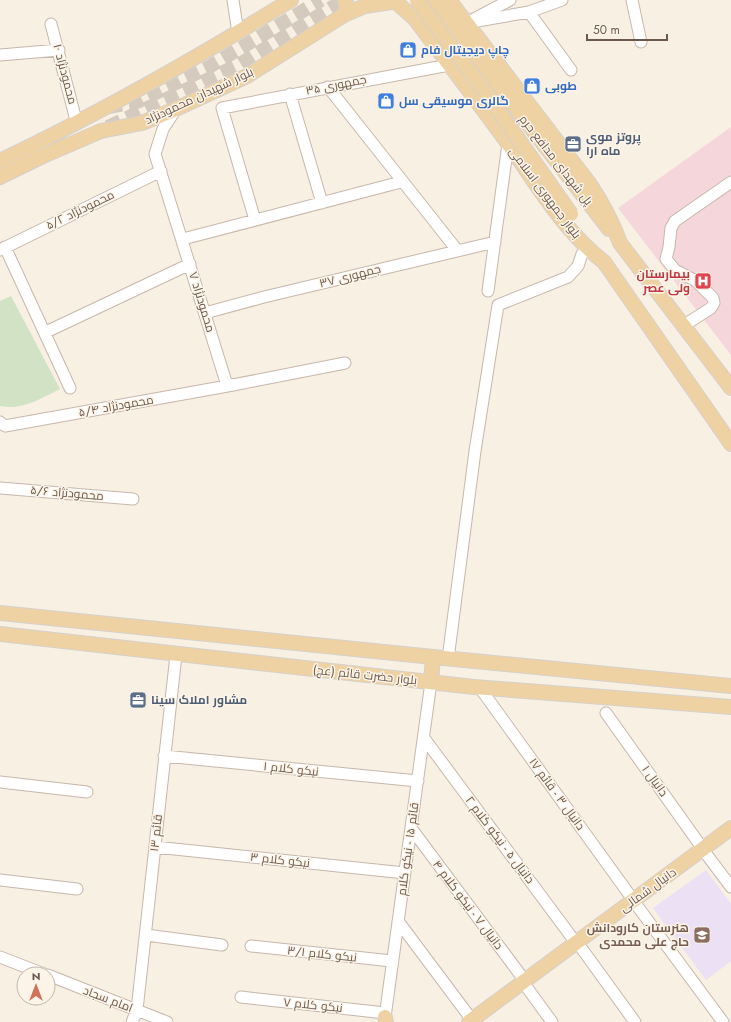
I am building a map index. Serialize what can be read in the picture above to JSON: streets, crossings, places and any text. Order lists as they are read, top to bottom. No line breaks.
{"streets":{"main road":["بلوار شهیدان محمودنژاد","پل شهدای مدافع حرم","بلوار جمهوری اسلامی","بلوار حضرت قائم (عج)","دانیال شمالی"],"street":["محمودنژاد ۱۰","جمهوری ۳۵","محمودنژاد ۵/۲","جمهوری ۳۷","محمودنژاد ۷","محمودنژاد ۵/۴","محمودنژاد ۵/۶","نیکو کلام ۱","دانیال ۱","دانیال ۳ - قائم ۱۷","قائم ۱۳","دانیال ۵ - نیکو کلام ۲","قائم ۱۵ - نیکو کلام","نیکو کلام ۳","دانیال ۷ - نیکو کلام ۴","نیکو کلام ۳/۱","امام سجاد","نیکو کلام ٧"]},"crossings":[["جمهوری ۳۵","بلوار جمهوری اسلامی"],["بلوار شهیدان محمودنژاد","بلوار جمهوری اسلامی"],["بلوار شهیدان محمودنژاد","محمودنژاد ۷"],["پل شهدای مدافع حرم","بلوار جمهوری اسلامی"],["محمودنژاد ۵/۲","محمودنژاد ۷"],["جمهوری ۳۷","محمودنژاد ۷"],["محمودنژاد ۷","محمودنژاد ۵/۴"],["بلوار حضرت قائم (عج)","دانیال ۳ - قائم ۱۷"],["بلوار حضرت قائم (عج)","قائم ۱۳"],["بلوار حضرت قائم (عج)","قائم ۱۵ - نیکو کلام"],["نیکو کلام ۱","قائم ۱۳"],["نیکو کلام ۱","قائم ۱۵ - نیکو کلام"],["دانیال ۱","دانیال شمالی"],["دانیال ۳ - قائم ۱۷","دانیال شمالی"],["قائم ۱۳","نیکو کلام ۳"],["قائم ۱۳","امام سجاد"],["دانیال ۵ - نیکو کلام ۲","قائم ۱۵ - نیکو کلام"],["دانیال ۵ - نیکو کلام ۲","دانیال شمالی"],["قائم ۱۵ - نیکو کلام","نیکو کلام ۳"],["قائم ۱۵ - نیکو کلام","دانیال ۷ - نیکو کلام ۴"],["قائم ۱۵ - نیکو کلام","نیکو کلام ۳/۱"],["قائم ۱۵ - نیکو کلام","نیکو کلام ٧"],["دانیال شمالی","دانیال ۷ - نیکو کلام ۴"]],"places":{"shop":["چاپ دیجیتال فام","طوبی","گالری موسیقی سل"],"office":["پروتز موی ماه ارا","مشاور املاک سینا"],"hospital":["بیمارستان ولی عصر"],"school or university":["هنرستان کارودانش حاج علی محمدی"]},"scale_bar":"50 m","north":"top"}
